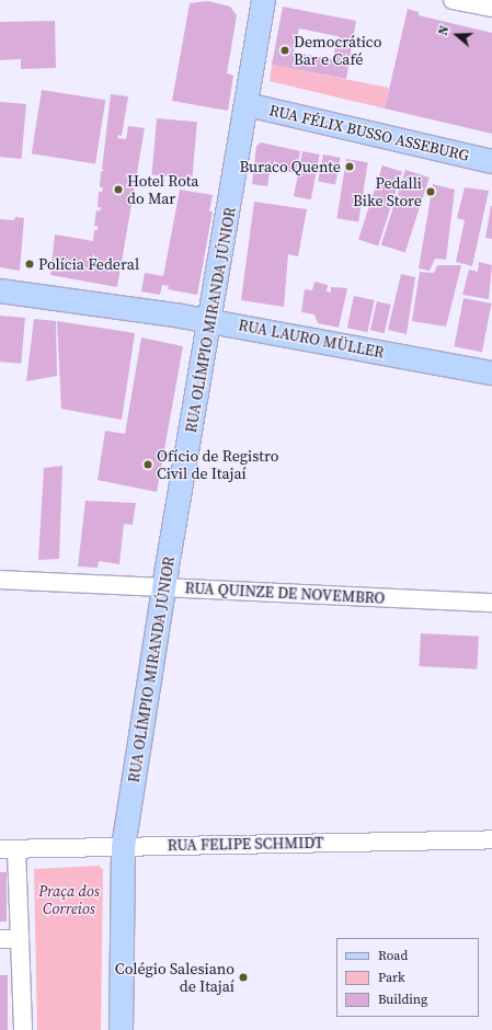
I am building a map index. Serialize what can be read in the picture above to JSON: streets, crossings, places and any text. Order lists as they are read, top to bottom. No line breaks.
{"streets":{"main road":["RUA FÉLIX BUSSO ASSEBURG","RUA OLÍMPIO MIRANDA JÚNIOR","RUA LAURO MÜLLER"],"street":["RUA QUINZE DE NOVEMBRO","RUA FELIPE SCHMIDT"]},"crossings":[["RUA FÉLIX BUSSO ASSEBURG","RUA OLÍMPIO MIRANDA JÚNIOR"],["RUA OLÍMPIO MIRANDA JÚNIOR","RUA LAURO MÜLLER"],["RUA OLÍMPIO MIRANDA JÚNIOR","RUA QUINZE DE NOVEMBRO"],["RUA OLÍMPIO MIRANDA JÚNIOR","RUA FELIPE SCHMIDT"]],"parks":["Praça dos Correios"],"places":["Democrático Bar e Café","Buraco Quente","Hotel Rota do Mar","Pedalli Bike Store","Polícia Federal","Ofício de Registro Civil de Itajaí","Colégio Salesiano de Itajaí"],"legend":["Road","Park","Building"],"north":"left"}
